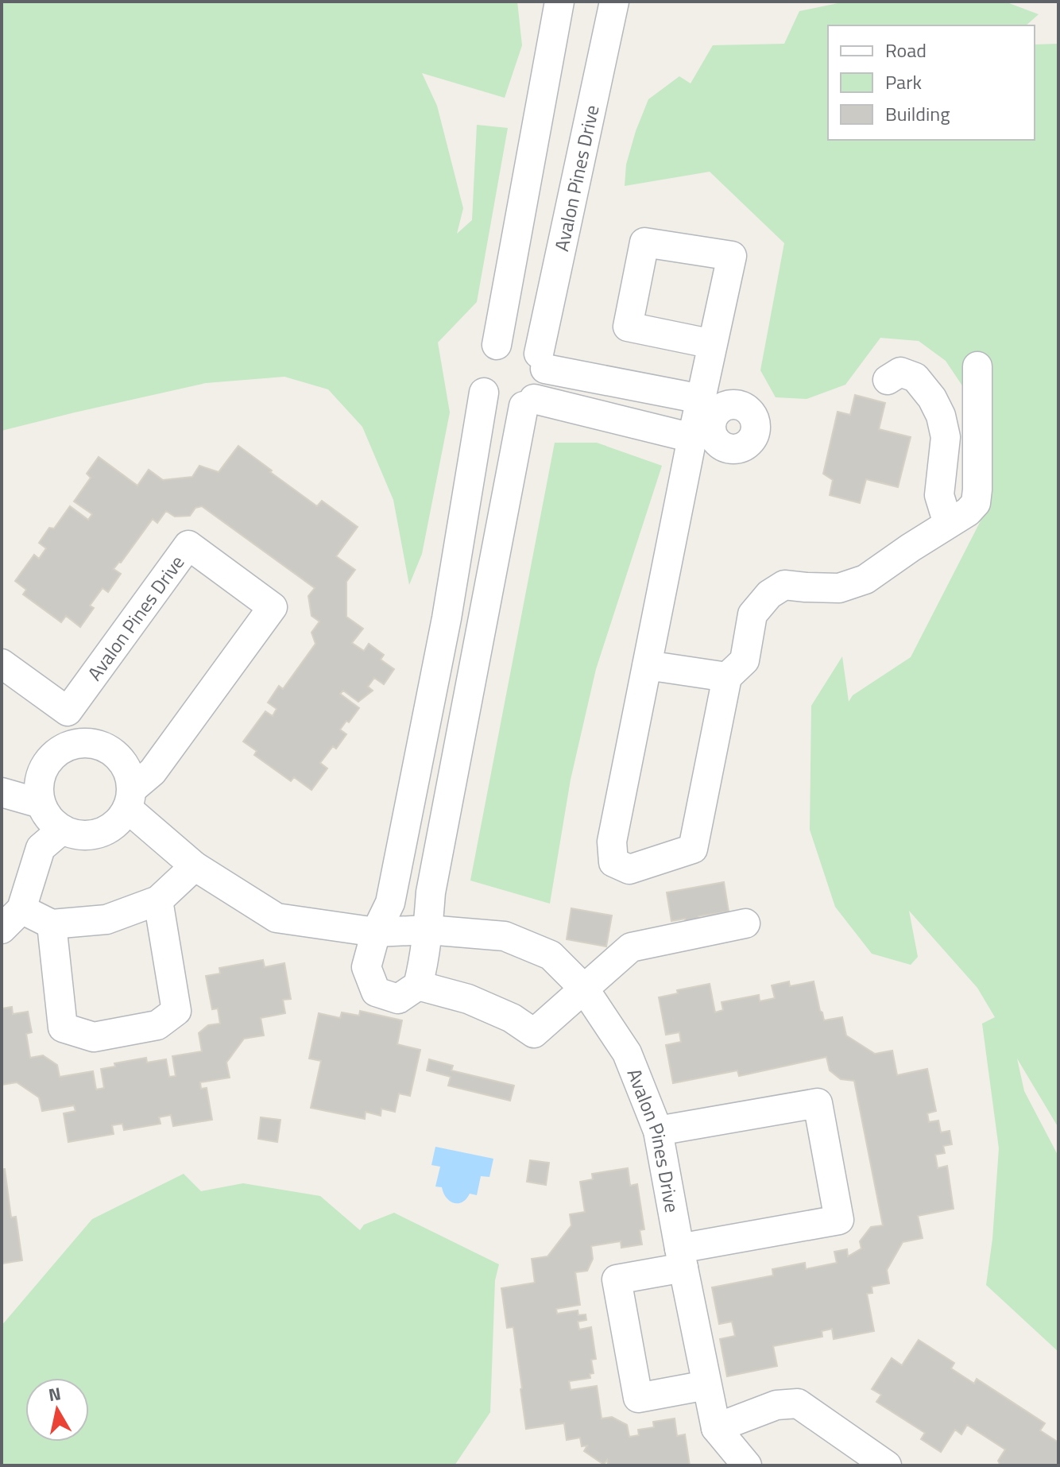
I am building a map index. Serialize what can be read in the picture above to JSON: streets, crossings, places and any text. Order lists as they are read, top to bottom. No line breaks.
{"streets":{"street":["Avalon Pines Drive"]},"legend":["Road","Park","Building"],"north":"top"}
